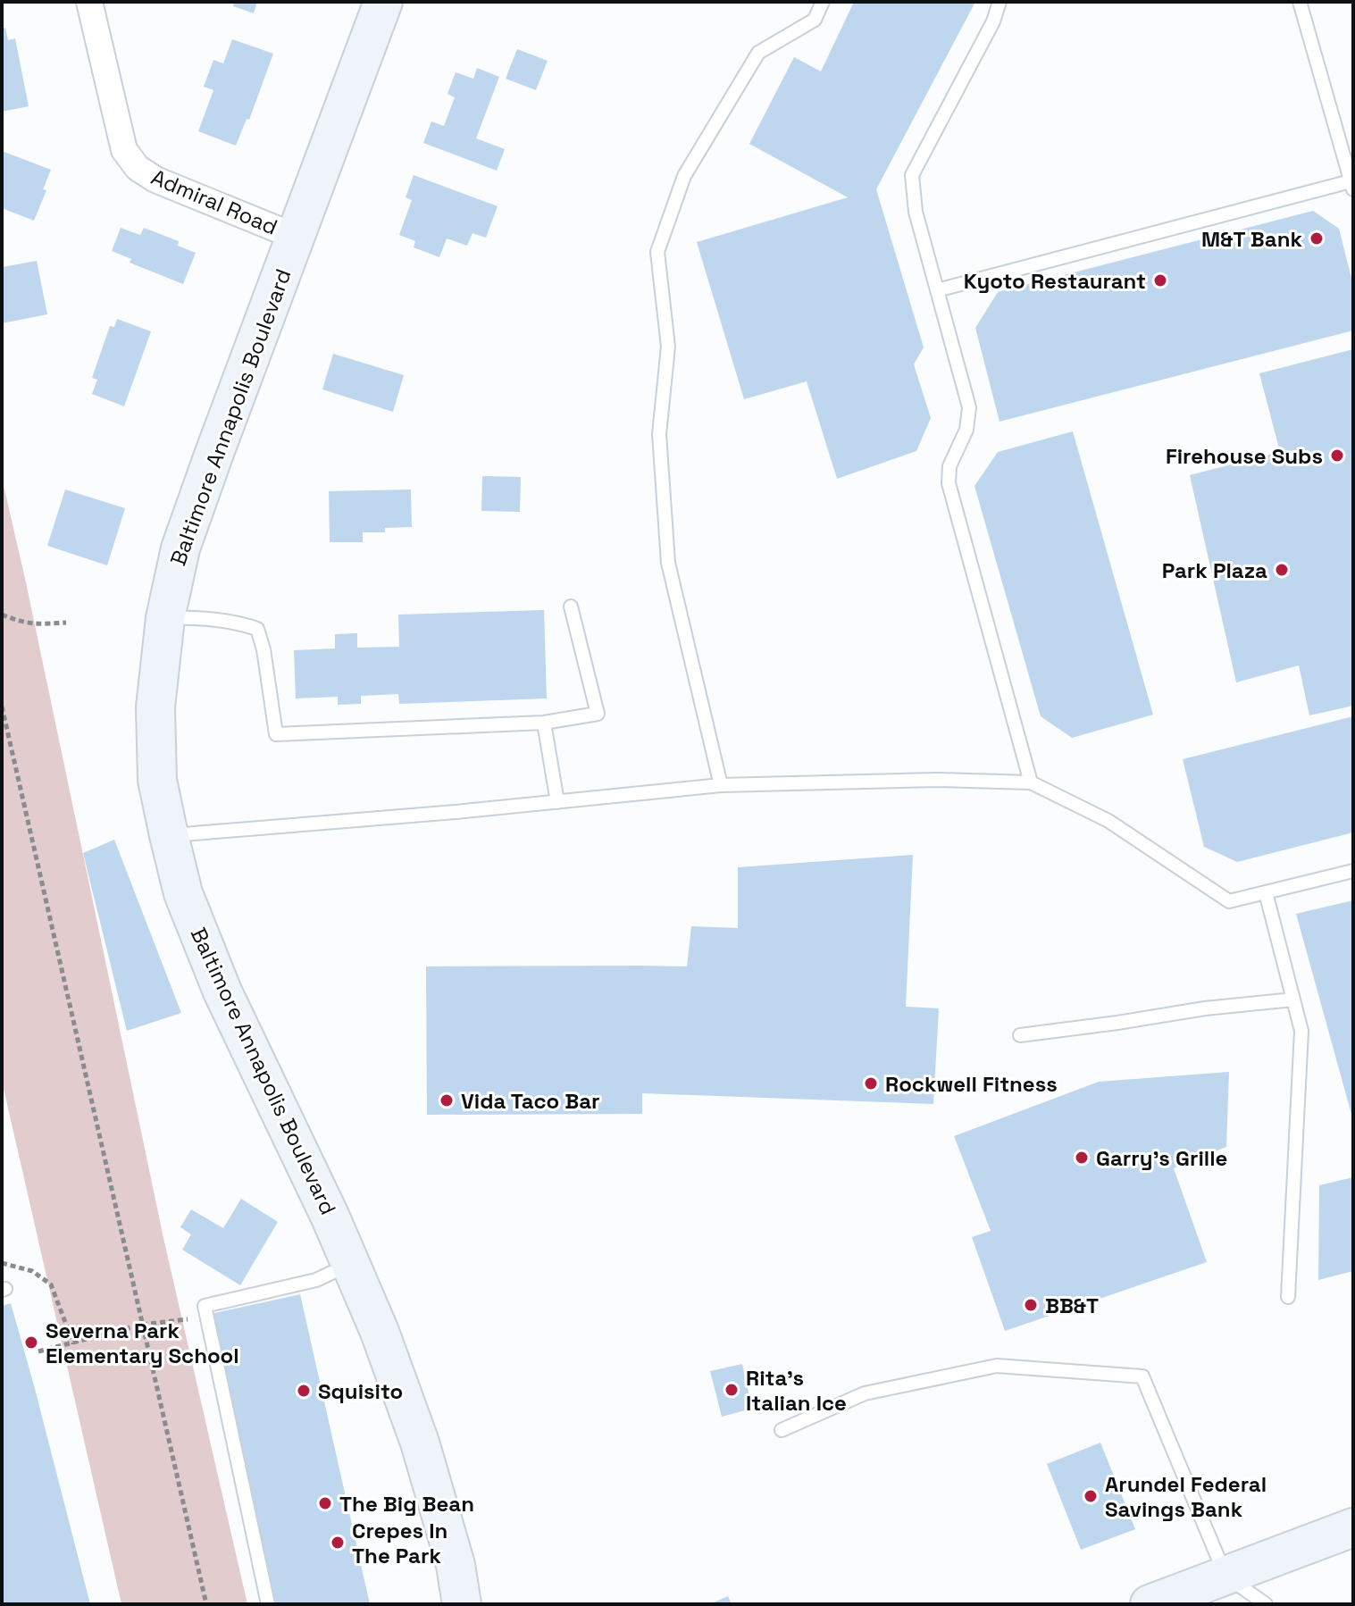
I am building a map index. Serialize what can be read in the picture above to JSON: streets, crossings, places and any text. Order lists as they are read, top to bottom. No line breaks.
{"streets":{"street":["Admiral Road","Baltimore Annapolis Boulevard"]},"crossings":[["Admiral Road","Baltimore Annapolis Boulevard"]],"places":["M&T Bank","Kyoto Restaurant","Firehouse Subs","Park Plaza","Rockwell Fitness","Vida Taco Bar","Garry's Grille","BB&T","Severna Park Elementary School","Rita's Italian Ice","Squisito","Arundel Federal Savings Bank","The Big Bean","Crepes In The Park"]}
